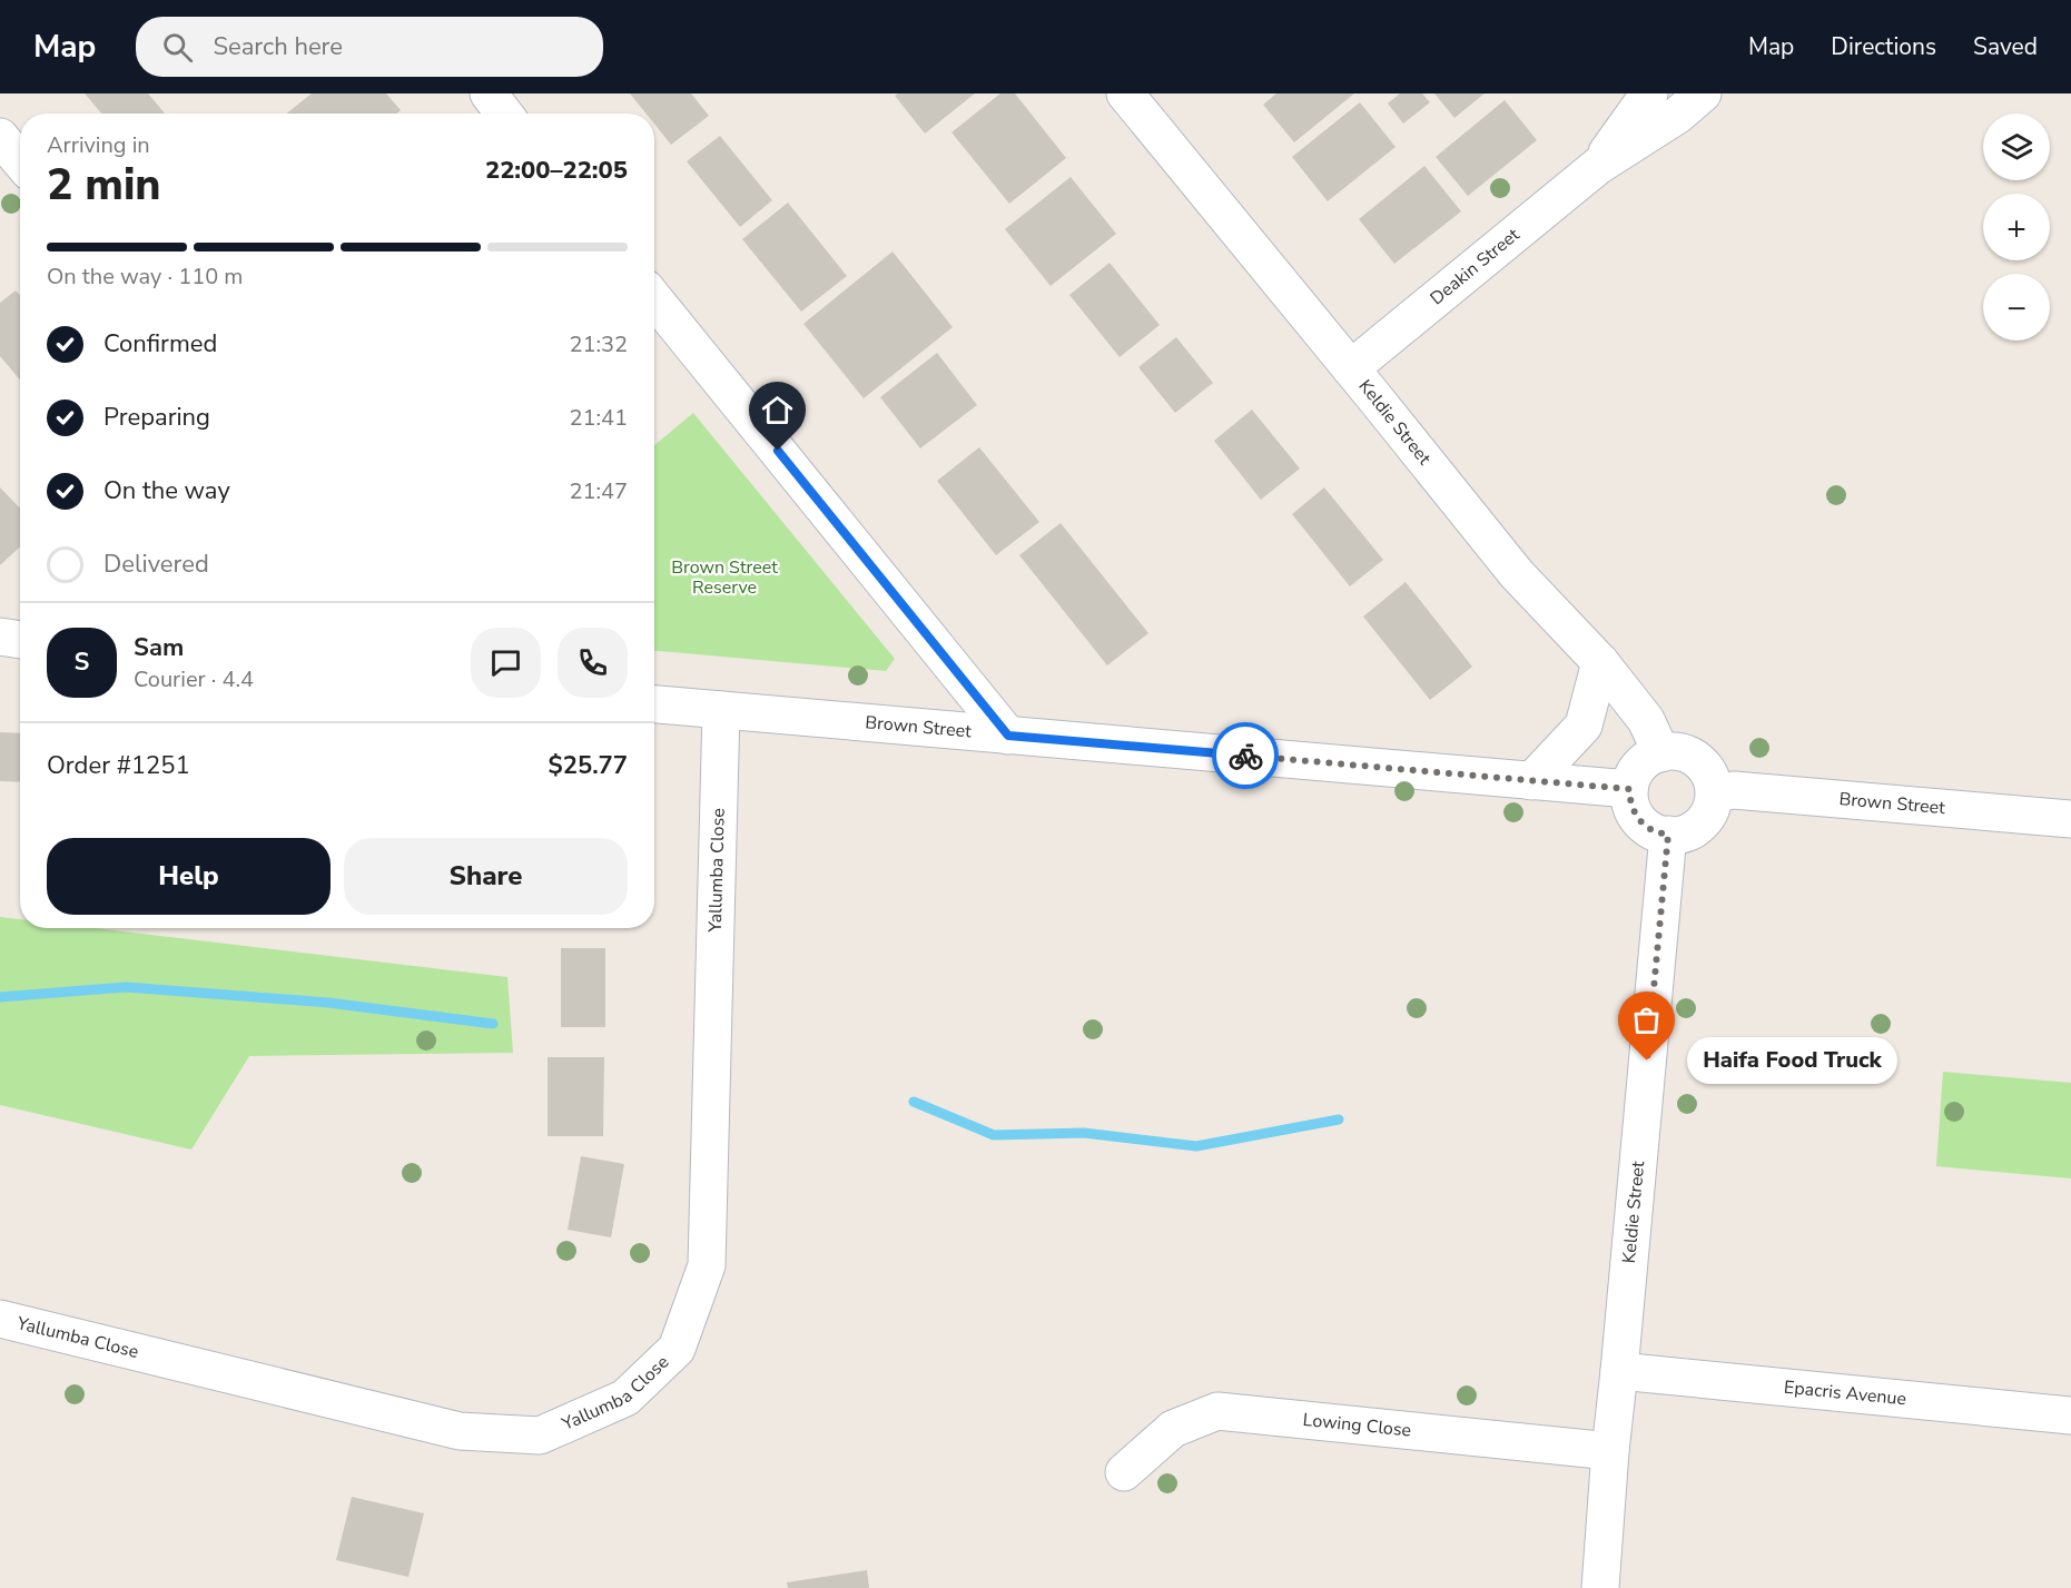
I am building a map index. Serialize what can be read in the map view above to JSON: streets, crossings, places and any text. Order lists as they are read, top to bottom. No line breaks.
{"streets":{"street":["Deakin Street","Keldie Street","Brown Street","Yallumba Close","Epacris Avenue","Lowing Close"]},"crossings":[["Deakin Street","Keldie Street"],["Keldie Street","Brown Street"],["Keldie Street","Epacris Avenue"],["Keldie Street","Lowing Close"],["Brown Street","Yallumba Close"]],"parks":["Brown Street Reserve"],"places":["Haifa Food Truck"],"page":{"header":"Map","search":"Search here","nav":["Map","Directions","Saved"],"map_buttons":["+","−"],"heading":["2 min","Arriving in","22:00–22:05"],"panel":["Sam","Courier · 4.4","Order #1251","$25.77"],"bar":"On the way · 110 m","list":[["Confirmed","21:32"],["Preparing","21:41"],["On the way","21:47"],"Delivered"],"round":"S","buttons":["Help","Share"],"bubble":"Haifa Food Truck"}}
